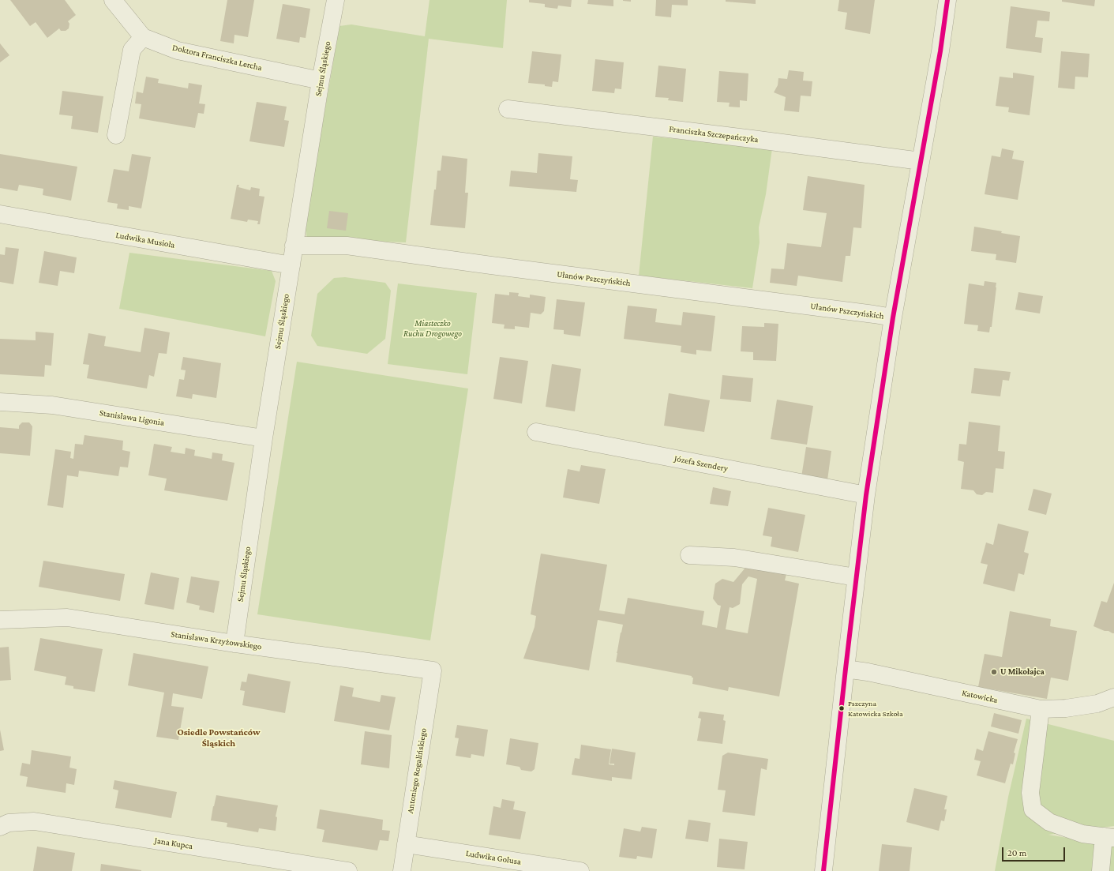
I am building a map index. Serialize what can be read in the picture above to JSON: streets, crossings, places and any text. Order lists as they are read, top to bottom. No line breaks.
{"streets":{"street":["Doktora Franciszka Lercha","Sejmu Śląskiego","Franciszka Szczepańczyka","Ludwika Musioła","Ułanów Pszczyńskich","Stanisława Ligonia","Józefa Szendery","Stanisława Krzyżowskiego","Katowicka","Antoniego Rogalińskiego","Jana Kupca","Ludwika Golusa"]},"crossings":[["Doktora Franciszka Lercha","Sejmu Śląskiego"],["Sejmu Śląskiego","Ludwika Musioła"],["Sejmu Śląskiego","Ułanów Pszczyńskich"],["Sejmu Śląskiego","Stanisława Ligonia"],["Sejmu Śląskiego","Stanisława Krzyżowskiego"],["Stanisława Krzyżowskiego","Antoniego Rogalińskiego"],["Antoniego Rogalińskiego","Ludwika Golusa"]],"districts":["Osiedle Powstańców Śląskich"],"parks":["Miasteczko Ruchu Drogowego"],"places":["U Mikołajca","Pszczyna Katowicka Szkoła"],"scale_bar":"20 m"}
